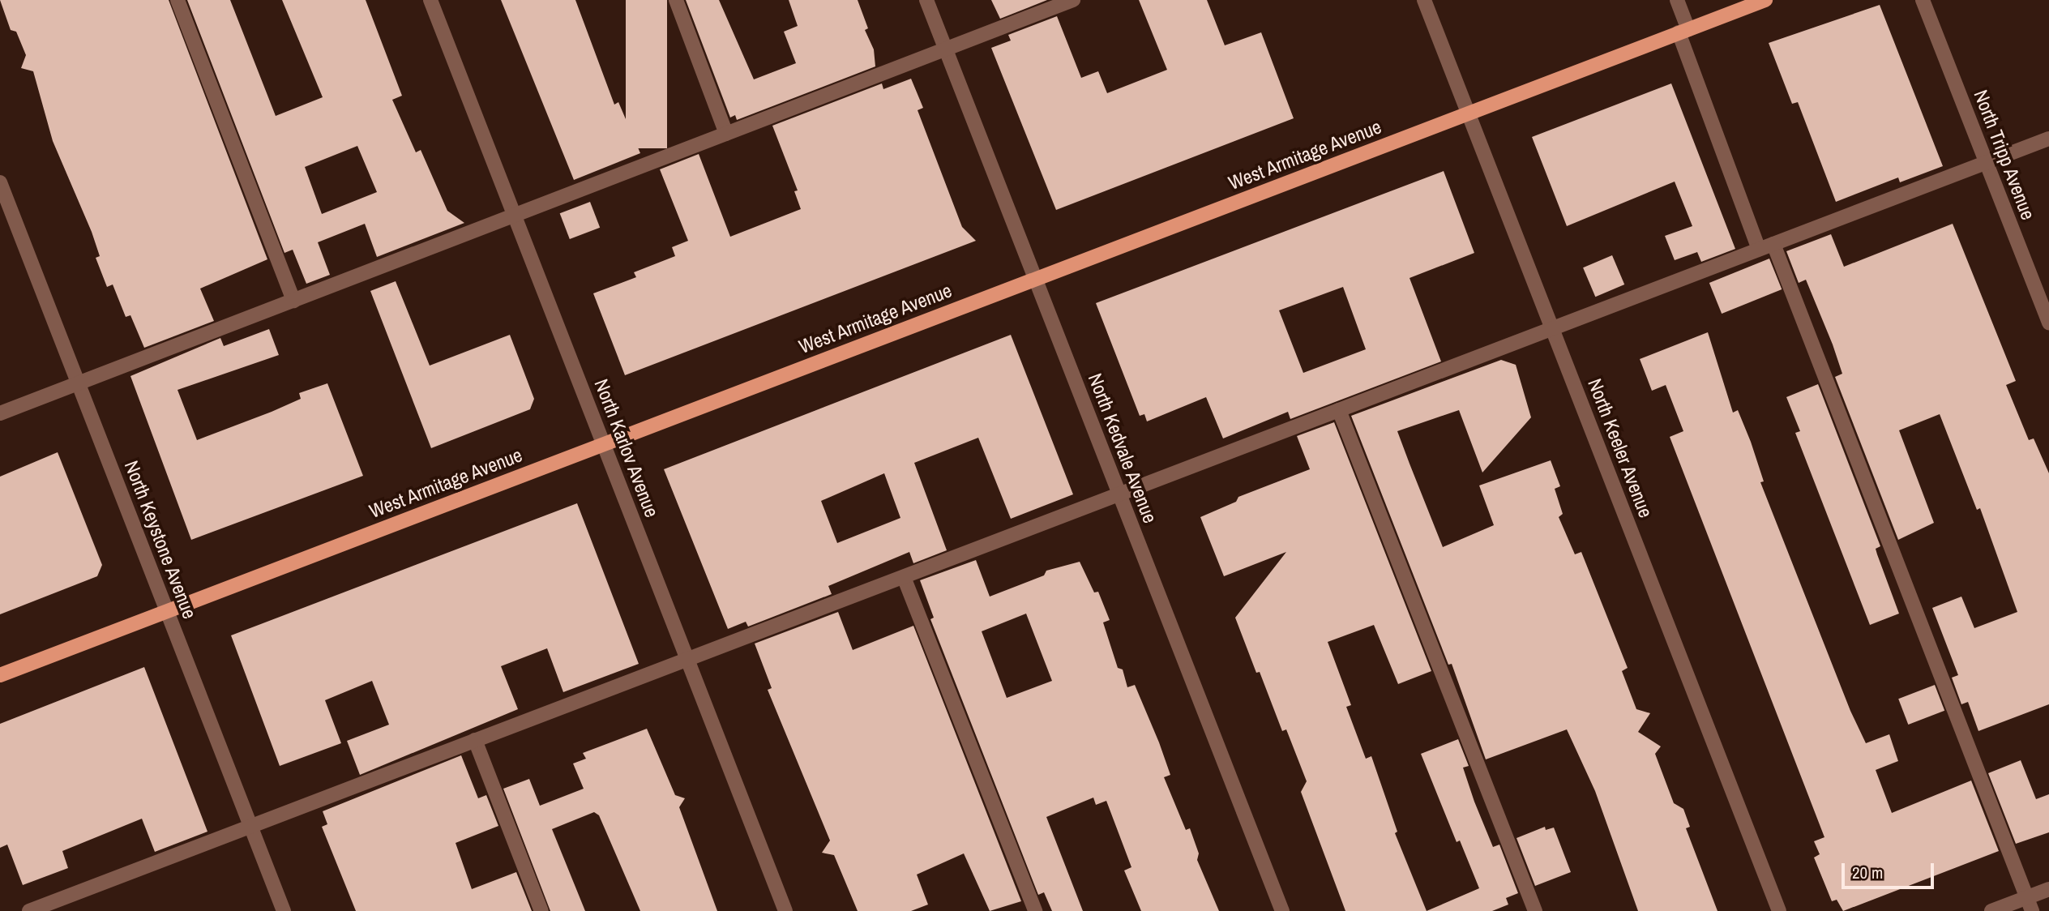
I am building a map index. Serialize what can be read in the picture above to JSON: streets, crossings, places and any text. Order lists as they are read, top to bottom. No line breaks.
{"streets":{"main road":["West Armitage Avenue"],"street":["North Tripp Avenue","North Karlov Avenue","North Kedvale Avenue","North Keeler Avenue","North Keystone Avenue"]},"crossings":[["West Armitage Avenue","North Karlov Avenue"],["West Armitage Avenue","North Kedvale Avenue"],["West Armitage Avenue","North Keeler Avenue"],["West Armitage Avenue","North Keystone Avenue"]],"scale_bar":"20 m"}
